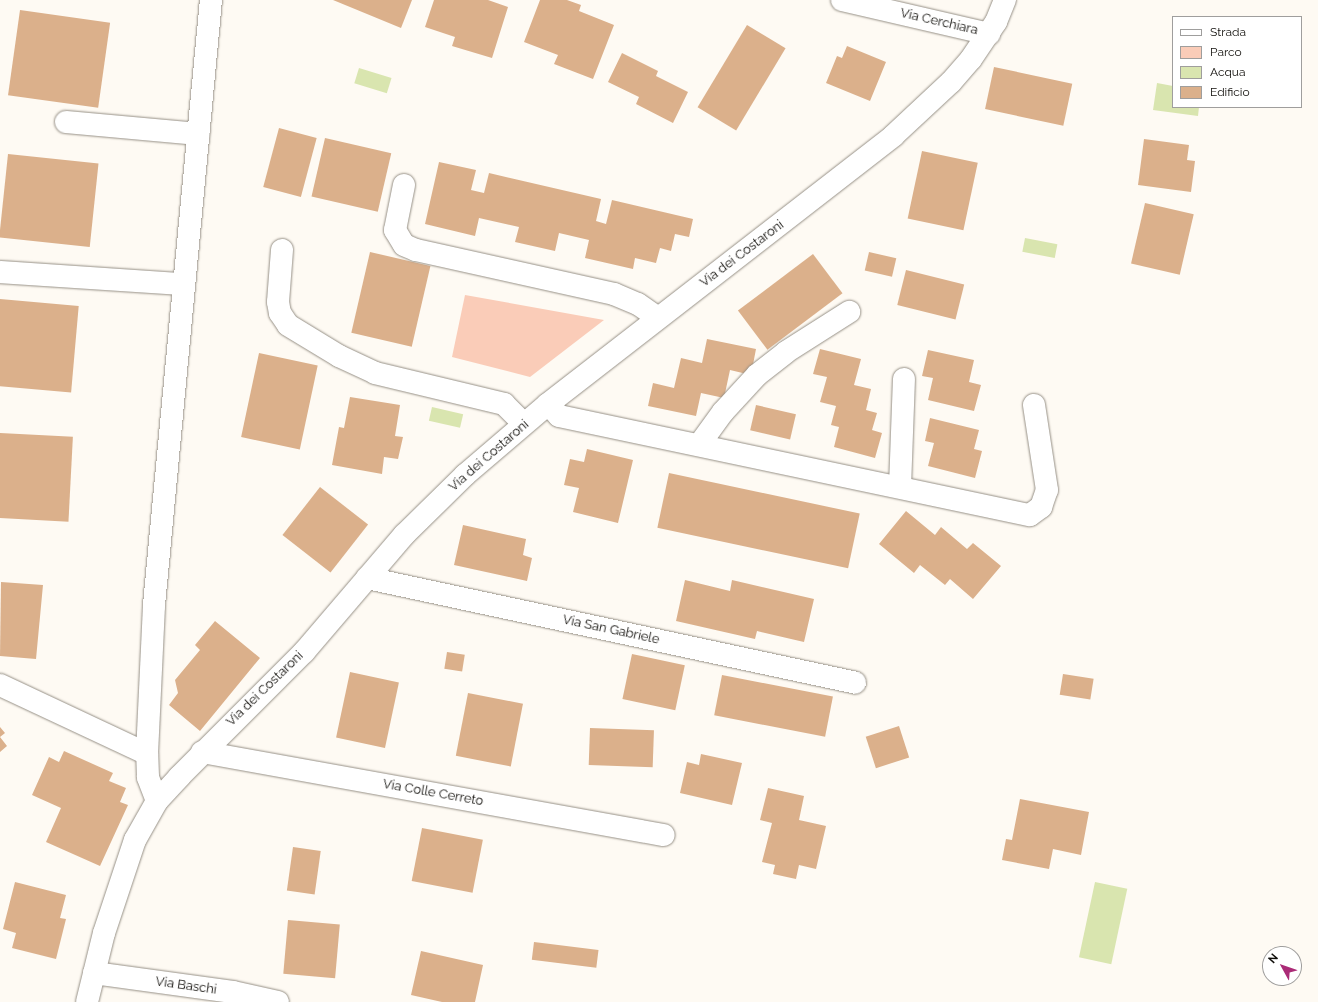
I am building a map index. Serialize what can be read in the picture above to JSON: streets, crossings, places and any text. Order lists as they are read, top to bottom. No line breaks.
{"streets":{"street":["Via Cerchiara","Via dei Costaroni","Via San Gabriele","Via Colle Cerreto","Via Baschi"]},"crossings":[["Via Cerchiara","Via dei Costaroni"],["Via dei Costaroni","Via San Gabriele"],["Via dei Costaroni","Via Colle Cerreto"],["Via dei Costaroni","Via Baschi"]],"legend":["Strada","Parco","Acqua","Edificio"],"north":"top left"}
